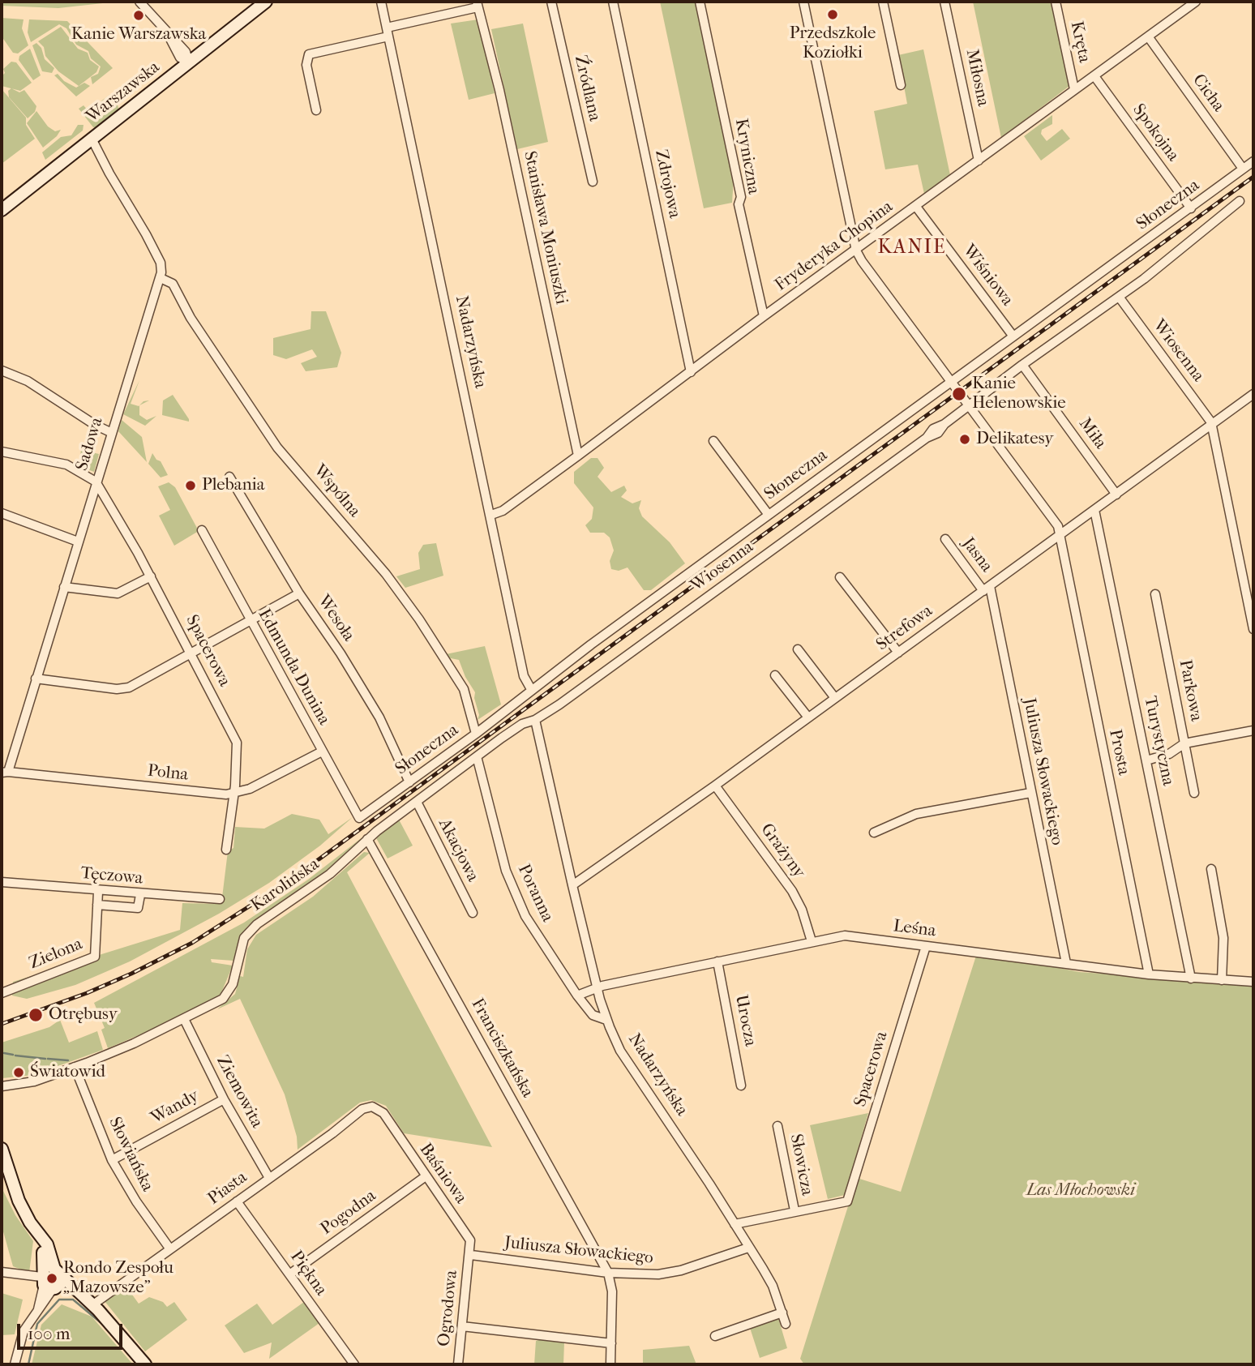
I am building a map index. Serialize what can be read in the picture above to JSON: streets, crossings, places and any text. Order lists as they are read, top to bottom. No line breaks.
{"streets":{"main road":["Warszawska"],"street":["Kręta","Miłosna","Źródlana","Cicha","Spokojna","Kryniczna","Zdrojowa","Słoneczna","Stanisława Moniuszki","Fryderyka Chopina","Wiśniowa","Nadarzyńska","Wiosenna","Miła","Sadowa","Wspólna","Jasna","Wesoła","Strefowa","Spacerowa","Edmunda Dunina","Parkowa","Turystyczna","Prosta","Juliusza Słowackiego","Polna","Akacjowa","Grażyny","Tęczowa","Karolińska","Poranna","Leśna","Zielona","Urocza","Franciszkańska","Ziemowita","Wandy","Słowiańska","Słowicza","Baśniowa","Piasta","Pogodna","Piękna","Ogrodowa"]},"crossings":[["Kręta","Fryderyka Chopina"],["Miłosna","Fryderyka Chopina"],["Cicha","Słoneczna"],["Cicha","Fryderyka Chopina"],["Spokojna","Słoneczna"],["Spokojna","Fryderyka Chopina"],["Kryniczna","Fryderyka Chopina"],["Zdrojowa","Fryderyka Chopina"],["Słoneczna","Wiśniowa"],["Słoneczna","Nadarzyńska"],["Słoneczna","Wspólna"],["Słoneczna","Wesoła"],["Słoneczna","Edmunda Dunina"],["Słoneczna","Prosta"],["Stanisława Moniuszki","Fryderyka Chopina"],["Fryderyka Chopina","Wiśniowa"],["Fryderyka Chopina","Nadarzyńska"],["Fryderyka Chopina","Prosta"],["Nadarzyńska","Wiosenna"],["Nadarzyńska","Strefowa"],["Nadarzyńska","Juliusza Słowackiego"],["Nadarzyńska","Karolińska"],["Nadarzyńska","Poranna"],["Nadarzyńska","Leśna"],["Wiosenna","Miła"],["Wiosenna","Strefowa"],["Wiosenna","Prosta"],["Wiosenna","Karolińska"],["Miła","Strefowa"],["Sadowa","Wspólna"],["Sadowa","Spacerowa"],["Sadowa","Polna"],["Jasna","Strefowa"],["Jasna","Juliusza Słowackiego"],["Strefowa","Turystyczna"],["Strefowa","Prosta"],["Strefowa","Juliusza Słowackiego"],["Strefowa","Grażyny"],["Spacerowa","Polna"],["Spacerowa","Leśna"],["Spacerowa","Słowicza"],["Edmunda Dunina","Polna"],["Turystyczna","Leśna"],["Prosta","Leśna"],["Juliusza Słowackiego","Leśna"],["Juliusza Słowackiego","Franciszkańska"],["Juliusza Słowackiego","Baśniowa"],["Juliusza Słowackiego","Ogrodowa"],["Akacjowa","Karolińska"],["Grażyny","Leśna"],["Tęczowa","Zielona"],["Karolińska","Poranna"],["Karolińska","Franciszkańska"],["Karolińska","Ziemowita"],["Karolińska","Słowiańska"],["Poranna","Leśna"],["Leśna","Urocza"],["Ziemowita","Wandy"],["Ziemowita","Piasta"],["Wandy","Słowiańska"],["Słowiańska","Piasta"],["Baśniowa","Piasta"],["Baśniowa","Pogodna"],["Baśniowa","Ogrodowa"],["Piasta","Piękna"],["Pogodna","Piękna"]],"districts":["KANIE"],"parks":["Las Młochowski"],"places":["Przedszkole Koziołki","Kanie Warszawska","Kanie Helenowskie","Delikatesy","Plebania","Otrębusy","Światowid","Rondo Zespołu „Mazowsze”"],"scale_bar":"100 m"}
